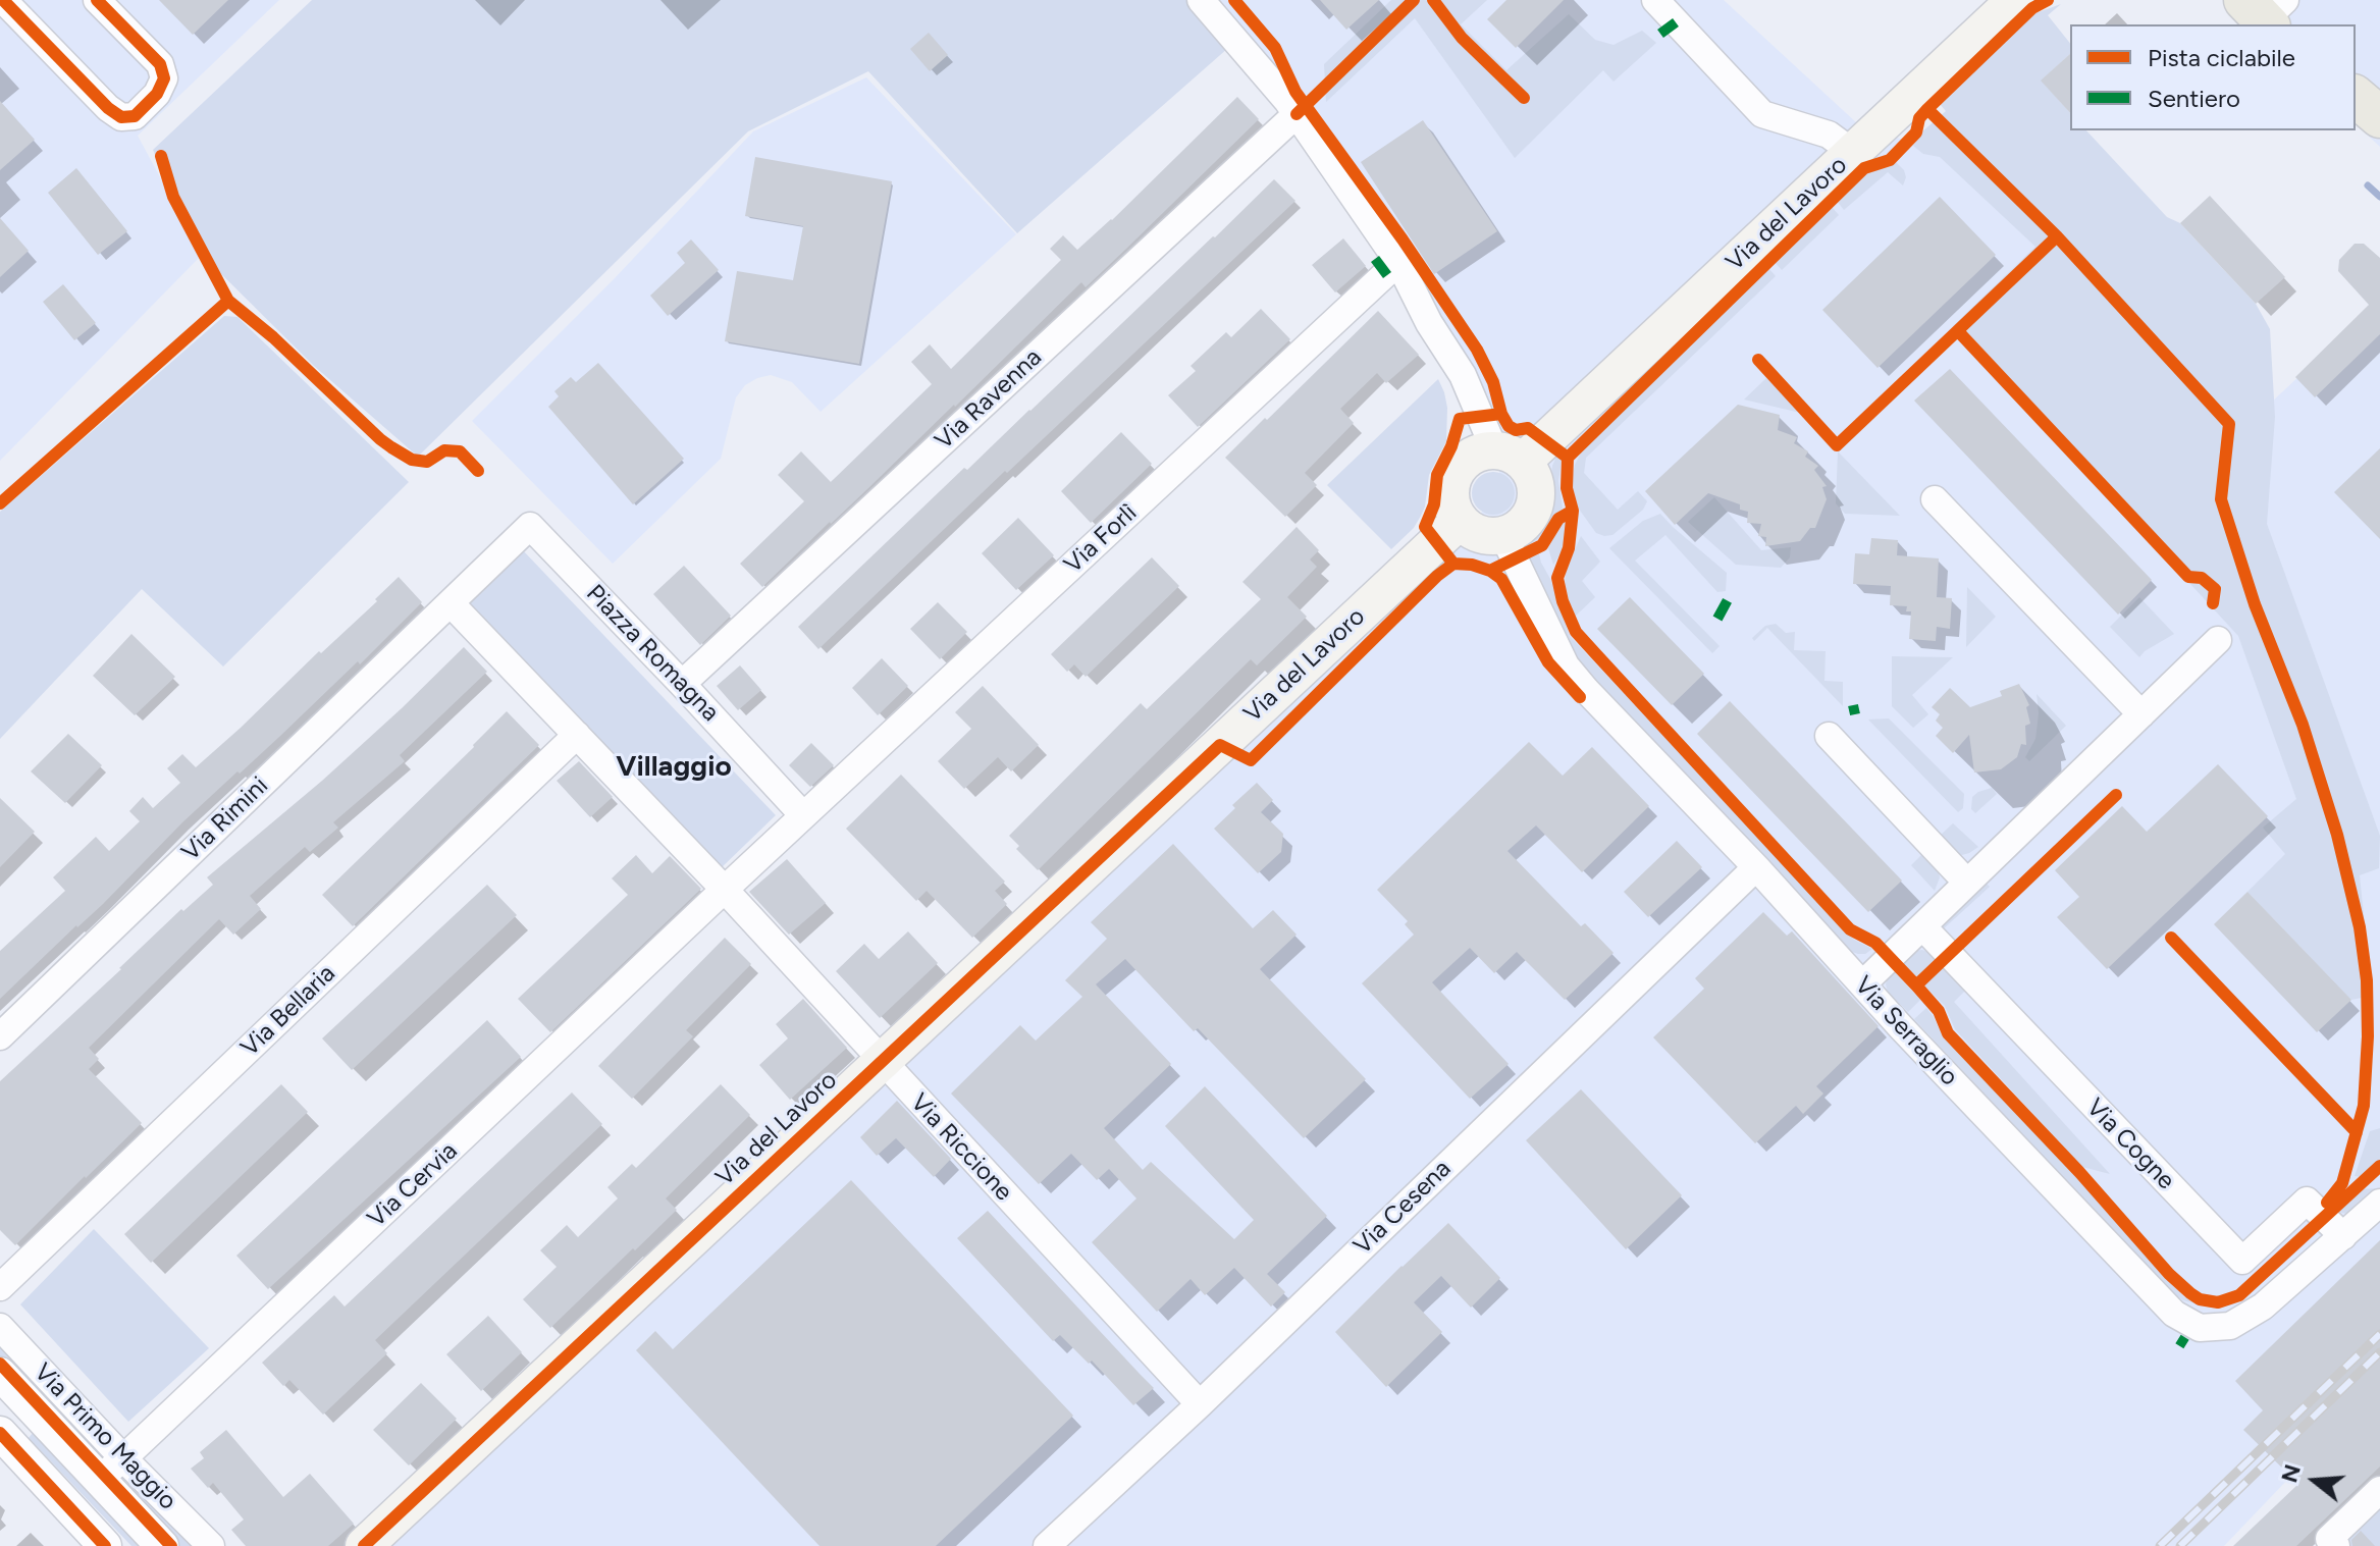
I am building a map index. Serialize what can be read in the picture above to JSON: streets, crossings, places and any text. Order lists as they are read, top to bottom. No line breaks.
{"streets":{"main road":["Via del Lavoro"],"street":["Via Ravenna","Via Forlì","Piazza Romagna","Via Rimini","Via Bellaria","Via Serraglio","Via Cogne","Via Riccione","Via Cervia","Via Cesena","Via Primo Maggio"]},"crossings":[["Via del Lavoro","Via Serraglio"],["Via del Lavoro","Via Riccione"],["Via Ravenna","Piazza Romagna"],["Via Forlì","Piazza Romagna"],["Piazza Romagna","Via Rimini"],["Via Serraglio","Via Cogne"],["Via Serraglio","Via Cesena"],["Via Riccione","Via Cervia"],["Via Riccione","Via Cesena"],["Via Cervia","Via Primo Maggio"]],"districts":["Villaggio"],"legend":["Pista ciclabile","Sentiero"],"north":"left"}
